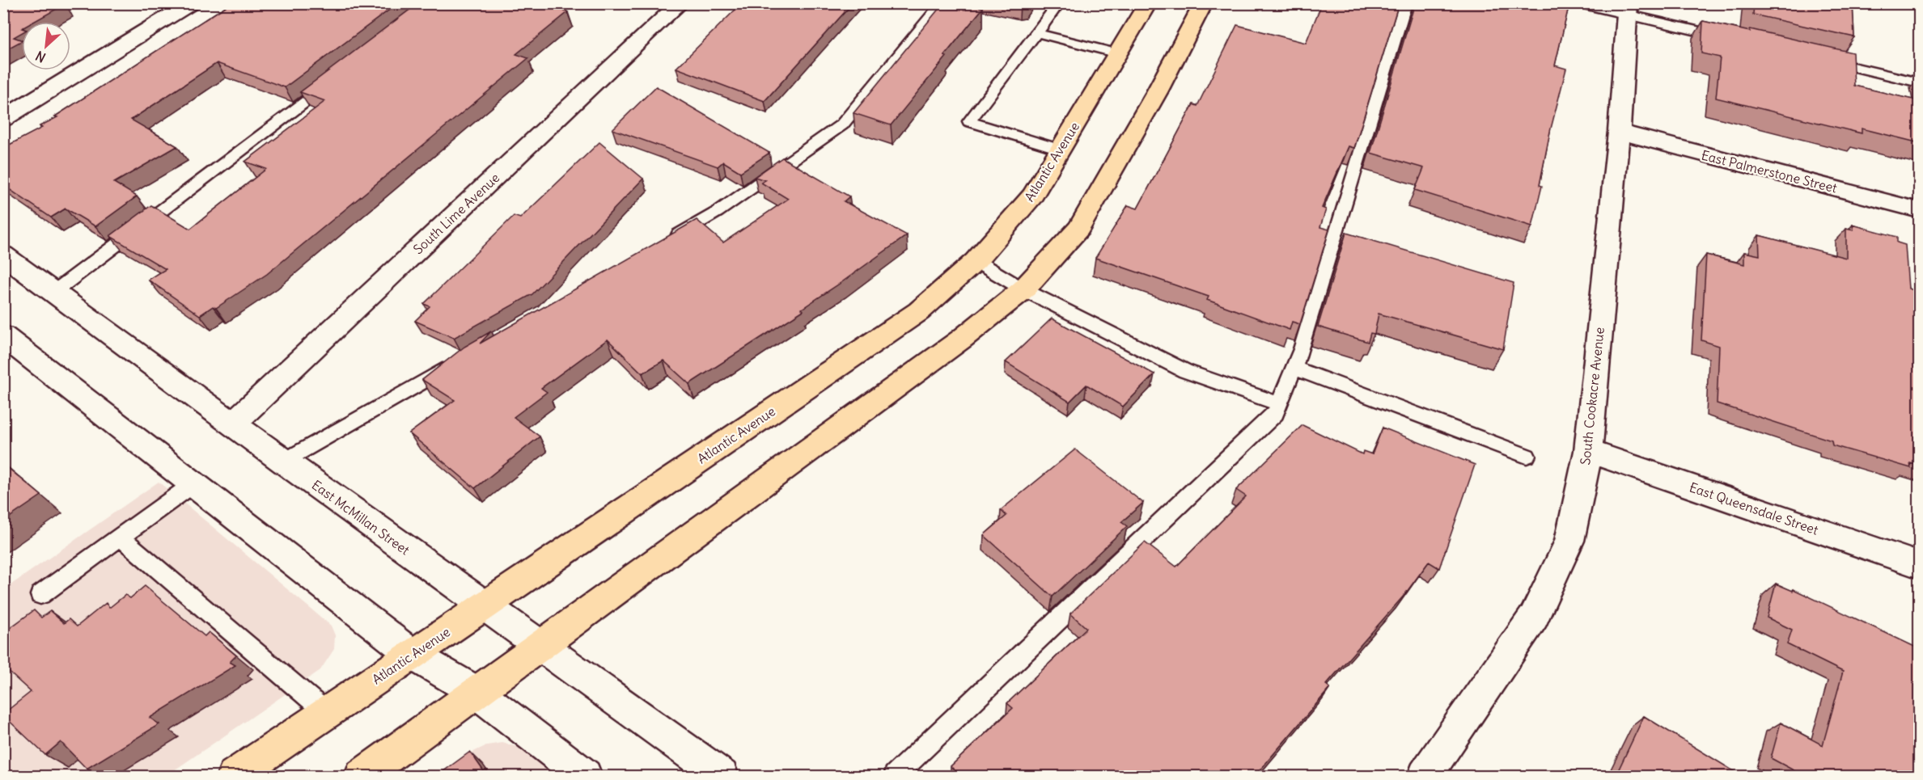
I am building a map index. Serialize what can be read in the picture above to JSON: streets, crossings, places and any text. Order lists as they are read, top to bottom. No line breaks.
{"streets":{"main road":["Atlantic Avenue"],"street":["East Palmerstone Street","South Lime Avenue","South Cookacre Avenue","East Queensdale Street","East McMillan Street"]},"crossings":[["Atlantic Avenue","East McMillan Street"],["East Palmerstone Street","South Cookacre Avenue"],["South Lime Avenue","East McMillan Street"],["South Cookacre Avenue","East Queensdale Street"]],"north":"bottom left"}
